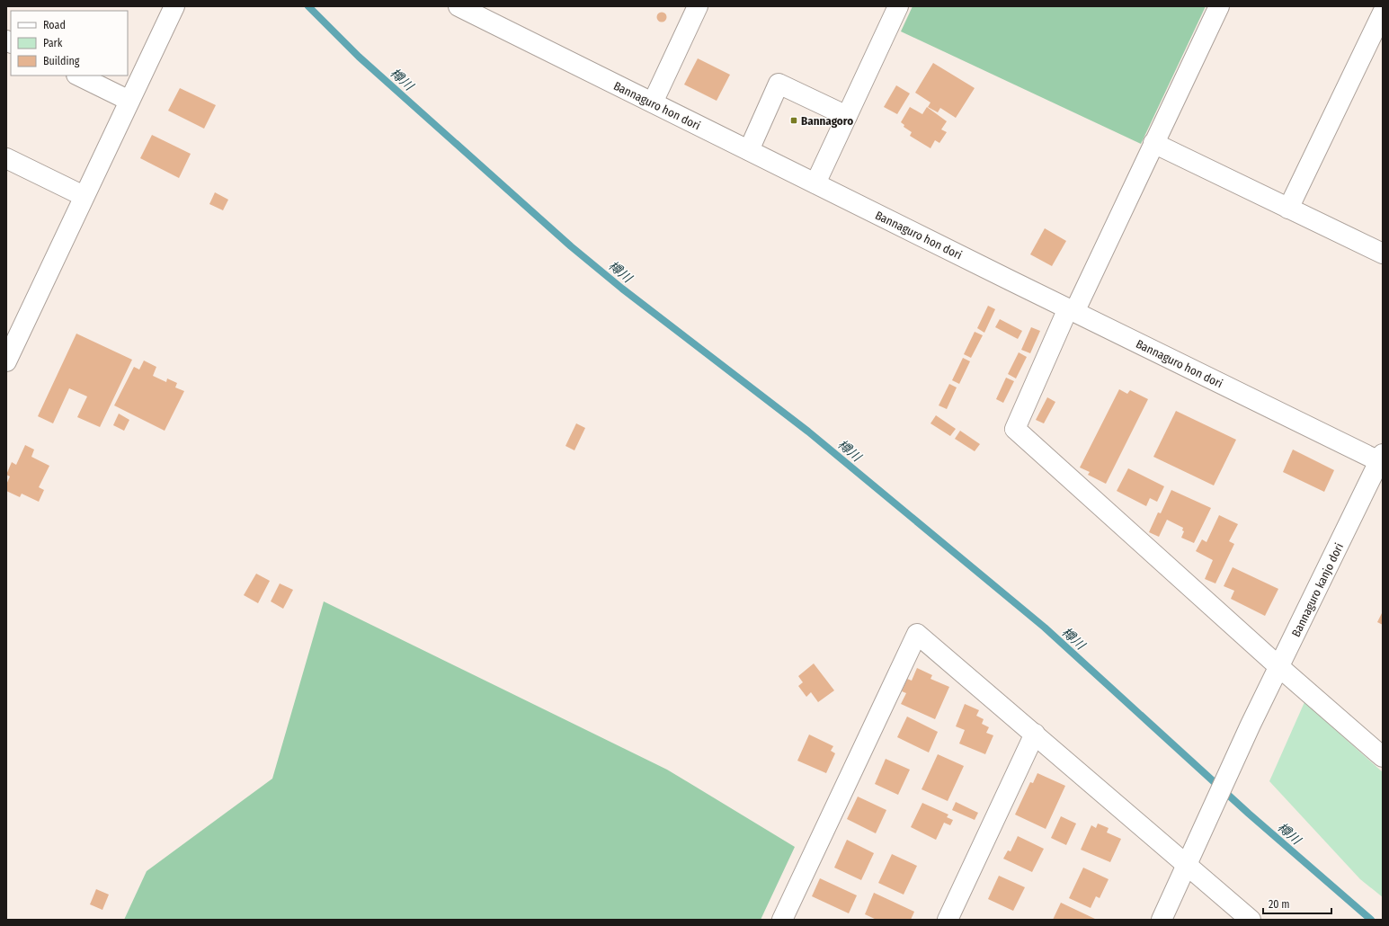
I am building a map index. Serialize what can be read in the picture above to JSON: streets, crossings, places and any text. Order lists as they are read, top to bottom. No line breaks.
{"streets":{"street":["Bannaguro hon dori","Bannaguro kanjo dori"]},"crossings":[["Bannaguro hon dori","Bannaguro kanjo dori"]],"water":["樽川"],"places":{"transit":["Bannagoro"]},"legend":["Road","Park","Building"],"scale_bar":"20 m"}
